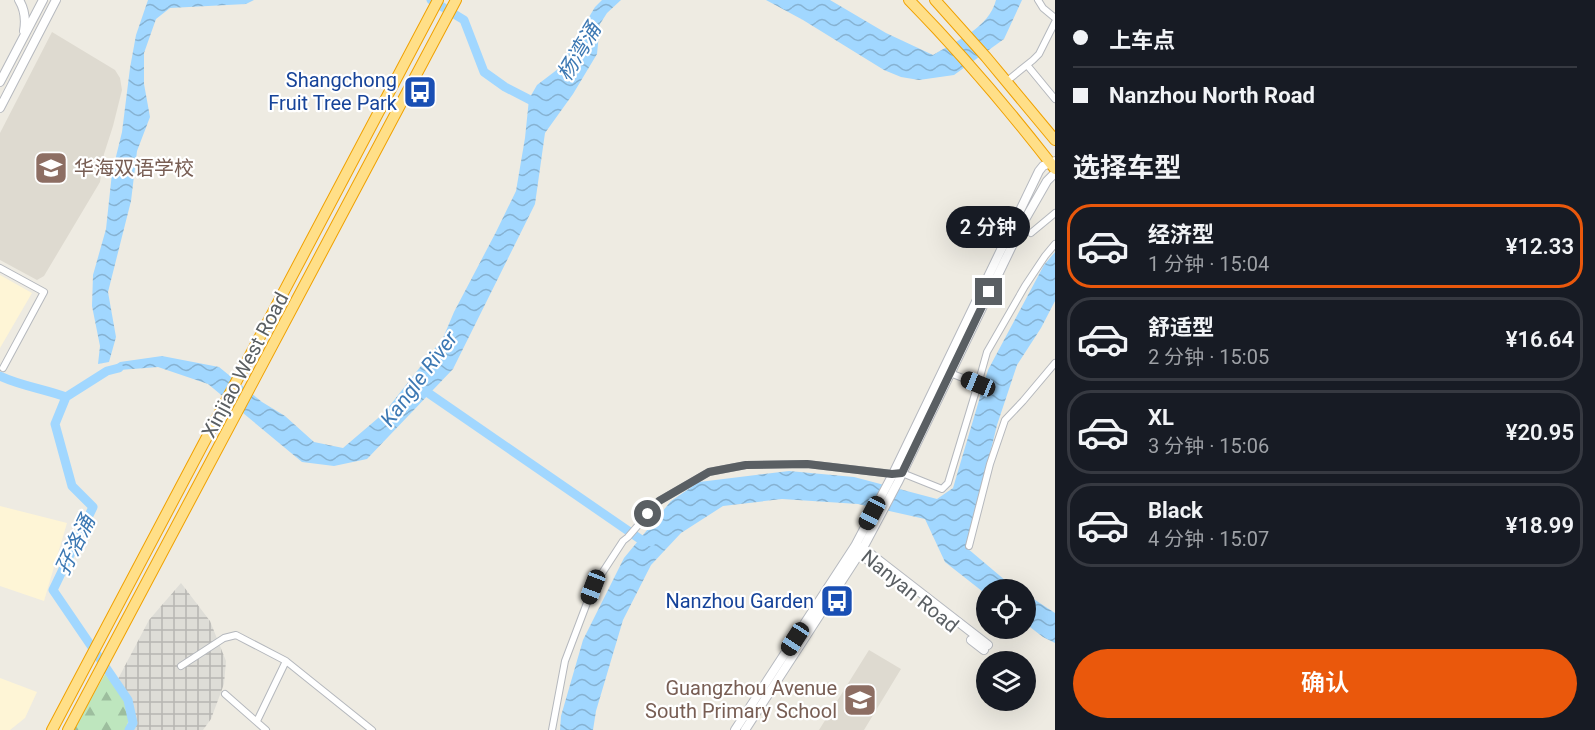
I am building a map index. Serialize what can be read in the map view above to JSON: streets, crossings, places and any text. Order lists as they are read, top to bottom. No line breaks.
{"streets":{"highway":["Xinjiao West Road"],"main road":["Nanyan Road"]},"water":["杨湾涌","Kangle River","孖洛涌"],"places":{"bus stop":["Shangchong Fruit Tree Park","Nanzhou Garden"],"school or university":["华海双语学校","Guangzhou Avenue South Primary School"]},"page":{"banner":["上车点","Nanzhou North Road"],"heading":"选择车型","list":[{"name":"经济型","note":"1 分钟 · 15:04","value":"¥12.33"},{"name":"舒适型","note":"2 分钟 · 15:05","value":"¥16.64"},{"name":"XL","note":"3 分钟 · 15:06","value":"¥20.95"},{"name":"Black","note":"4 分钟 · 15:07","value":"¥18.99"}],"bubble":"2 分钟","buttons":"确认"}}
